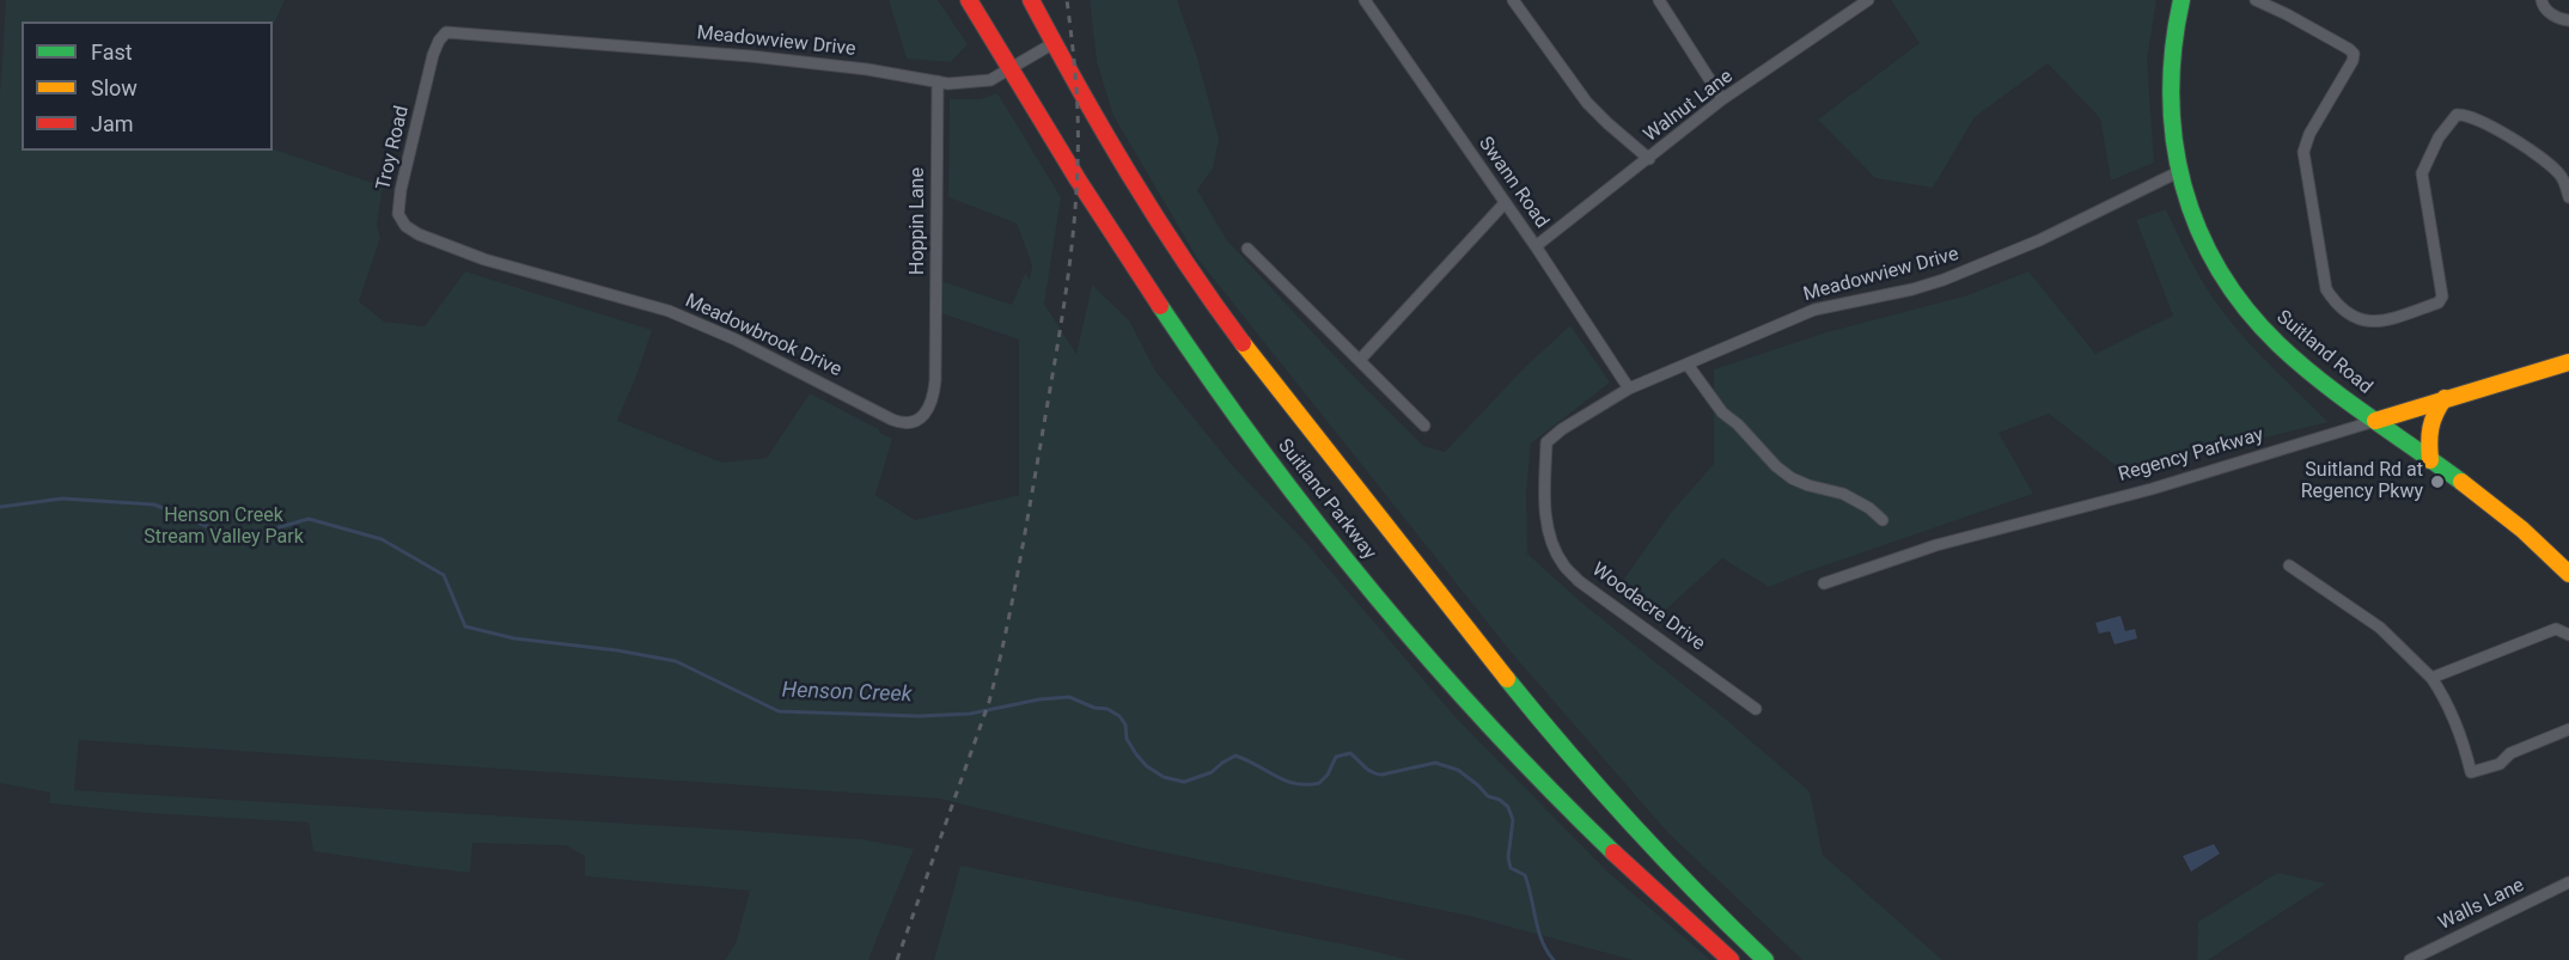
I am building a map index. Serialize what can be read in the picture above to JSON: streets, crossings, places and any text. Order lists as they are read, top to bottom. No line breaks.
{"streets":{"main road":["Suitland Road","Regency Parkway","Suitland Parkway"],"street":["Meadowview Drive","Walnut Lane","Troy Road","Swann Road","Hoppin Lane","Meadowbrook Drive","Woodacre Drive","Walls Lane"]},"crossings":[["Meadowview Drive","Troy Road"],["Meadowview Drive","Swann Road"],["Meadowview Drive","Hoppin Lane"],["Meadowview Drive","Suitland Road"],["Meadowview Drive","Suitland Parkway"],["Meadowview Drive","Woodacre Drive"],["Walnut Lane","Swann Road"],["Troy Road","Meadowbrook Drive"],["Swann Road","Woodacre Drive"],["Hoppin Lane","Meadowbrook Drive"],["Suitland Road","Regency Parkway"]],"water":["Henson Creek"],"parks":["Henson Creek Stream Valley Park"],"places":["Suitland Rd at Regency Pkwy"],"legend":["Fast","Slow","Jam"]}
